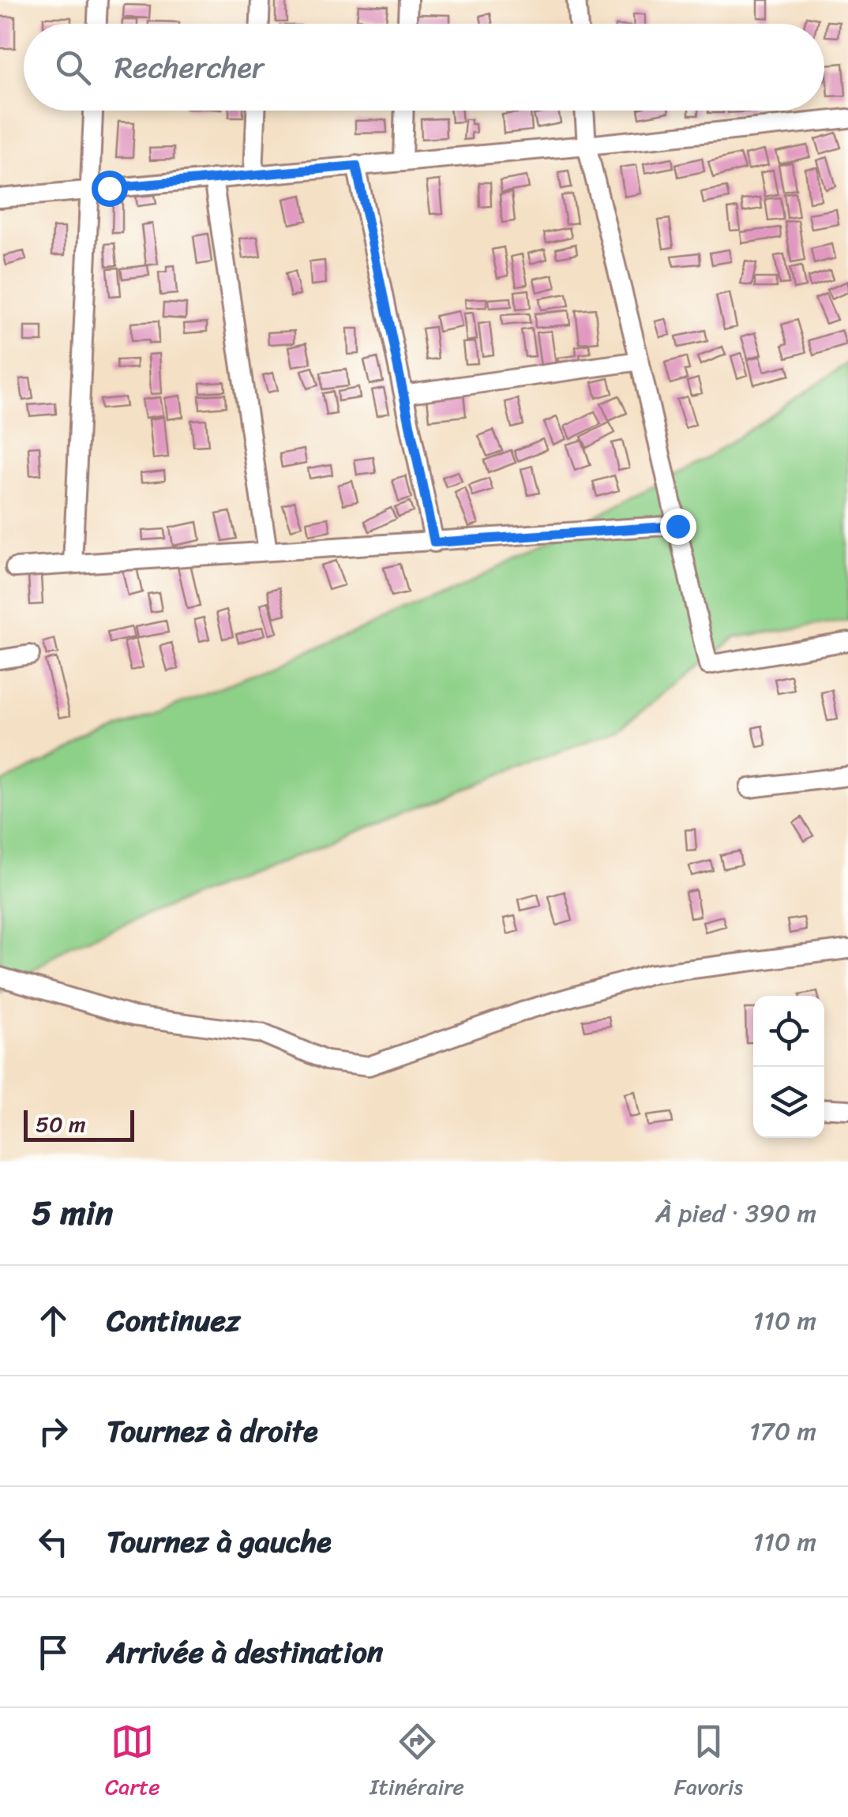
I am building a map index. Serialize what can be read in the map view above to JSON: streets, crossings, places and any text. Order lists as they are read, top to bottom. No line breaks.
{"scale_bar":"50 m","page":{"search":"Rechercher","scale":"50 m","heading":["5 min","À pied · 390 m"],"list":[["Continuez","110 m"],["Tournez à droite","170 m"],["Tournez à gauche","110 m"],"Arrivée à destination"],"nav":["Carte","Itinéraire","Favoris"]}}
